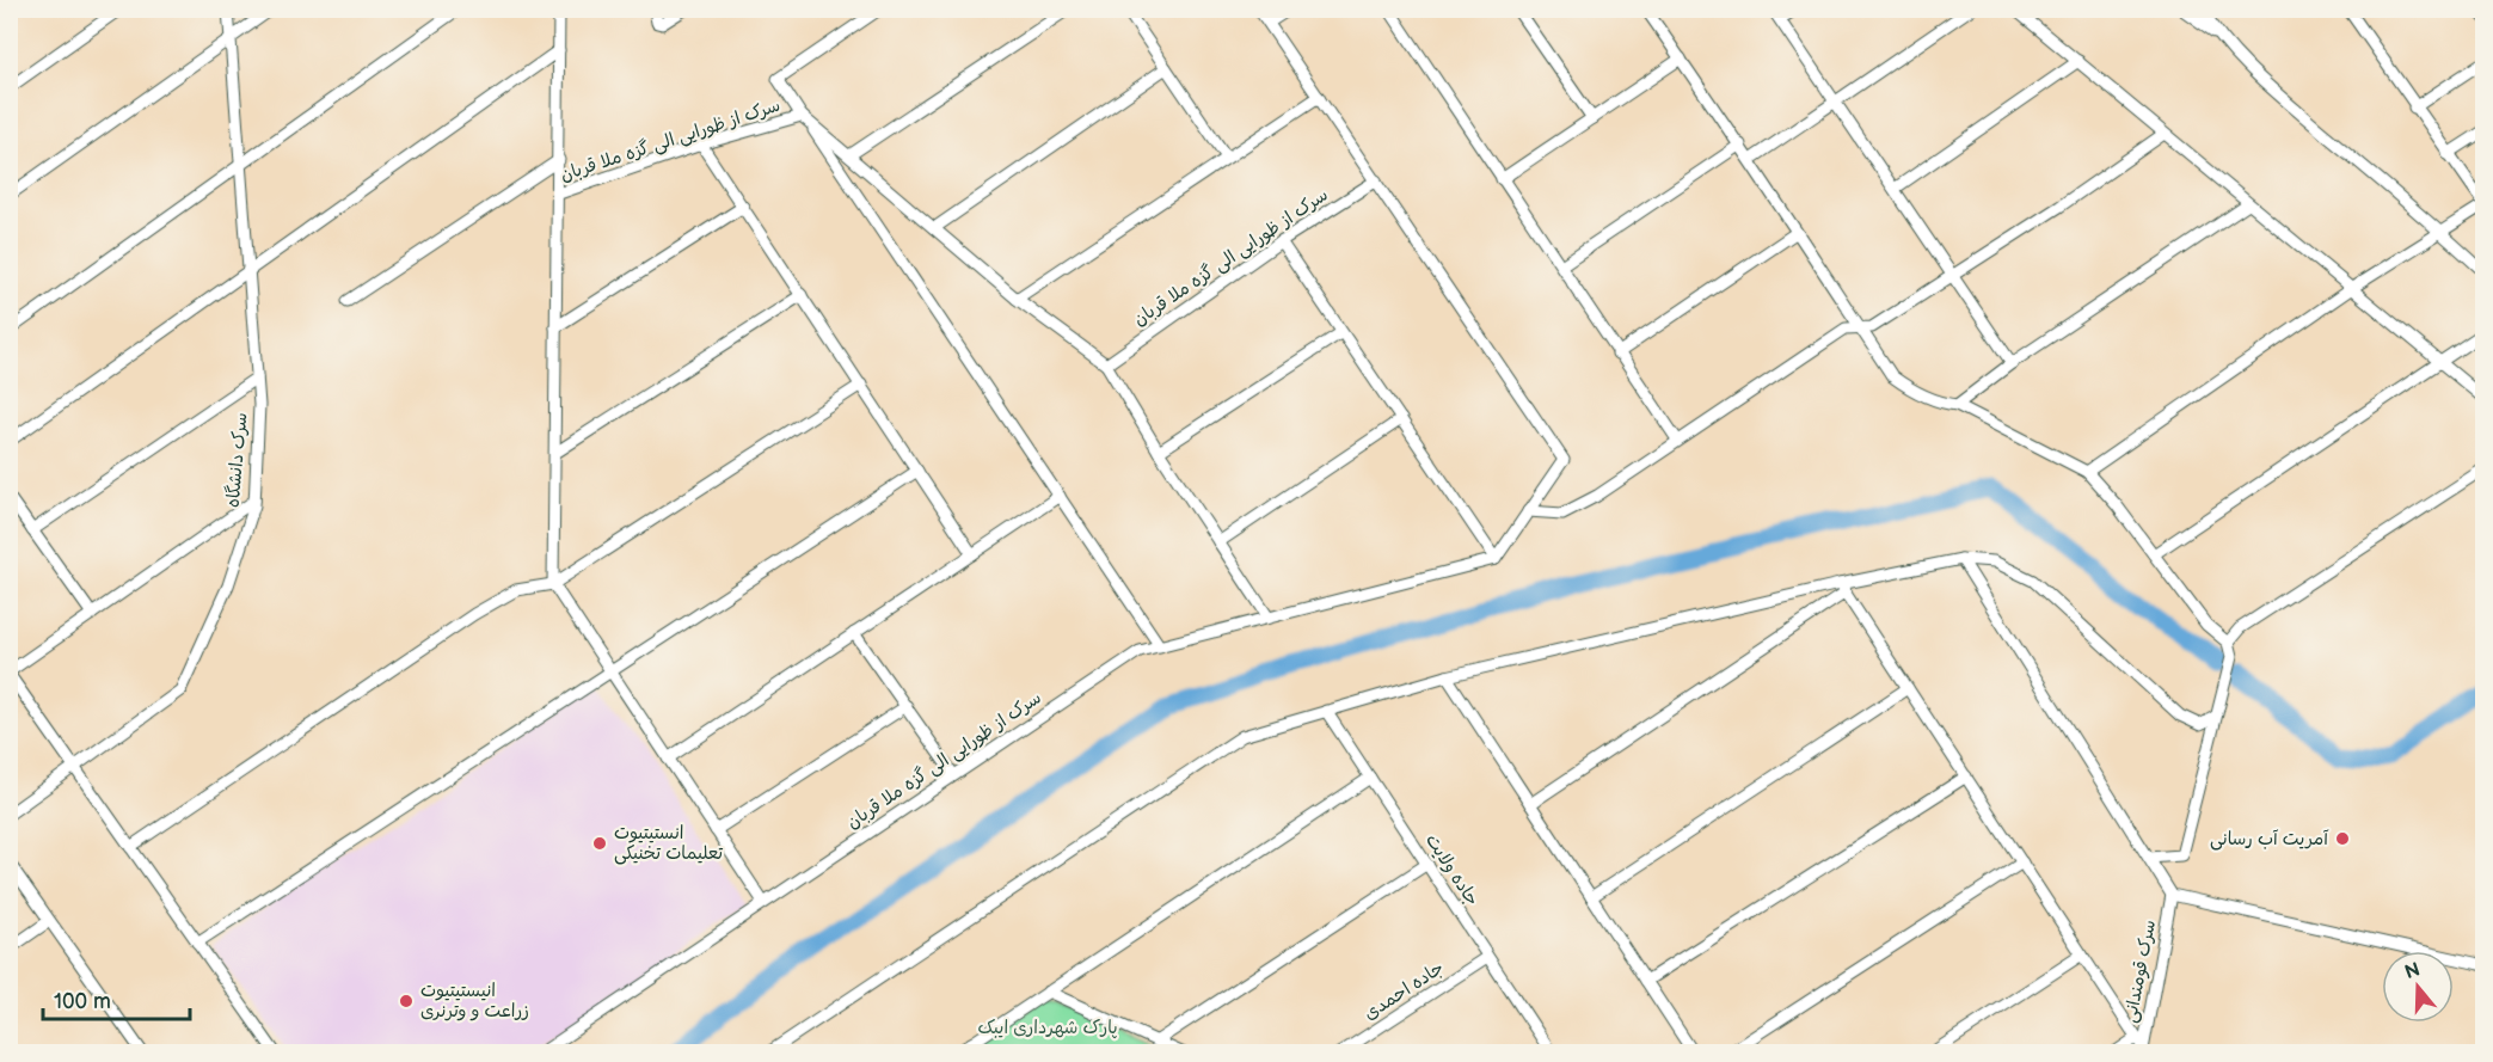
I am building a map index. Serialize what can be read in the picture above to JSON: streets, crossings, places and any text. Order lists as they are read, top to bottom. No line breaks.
{"streets":{"street":["سرک از ظورایی الی گزه ملا قربان","سرک دانشگاه","جاده ولایت","سرک قومندانی","جاده احمدی"]},"crossings":[["جاده ولایت","جاده احمدی"]],"parks":["پارک شهرداری ایبک"],"places":["آمریت آب رسانی","انستیتیوت تعلیمات تخنیکی","انیستیتیوت زراعت و وترنری"],"scale_bar":"100 m","north":"top"}
